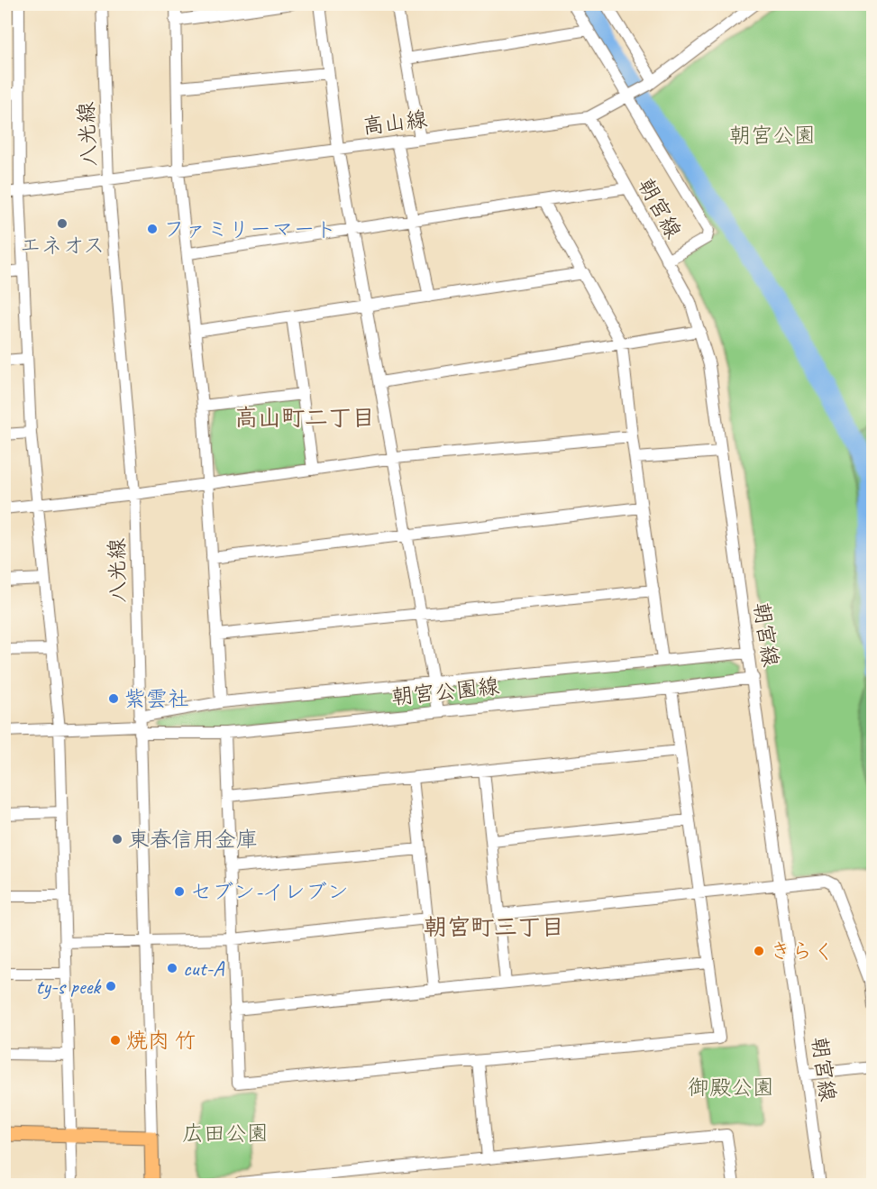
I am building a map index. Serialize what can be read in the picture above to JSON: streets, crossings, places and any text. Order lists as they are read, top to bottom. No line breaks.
{"streets":{"street":["高山線","八光線","朝宮線","朝宮公園線"]},"crossings":[["高山線","八光線"],["高山線","朝宮線"],["八光線","朝宮公園線"],["朝宮線","朝宮公園線"]],"districts":["高山町二丁目","朝宮町三丁目"],"parks":["朝宮公園","御殿公園","広田公園"],"places":["エネオス","ファミリーマート","紫雲社","東春信用金庫","セブン-イレブン","きらく","cut-A","ty-s peek","焼肉 竹"]}
